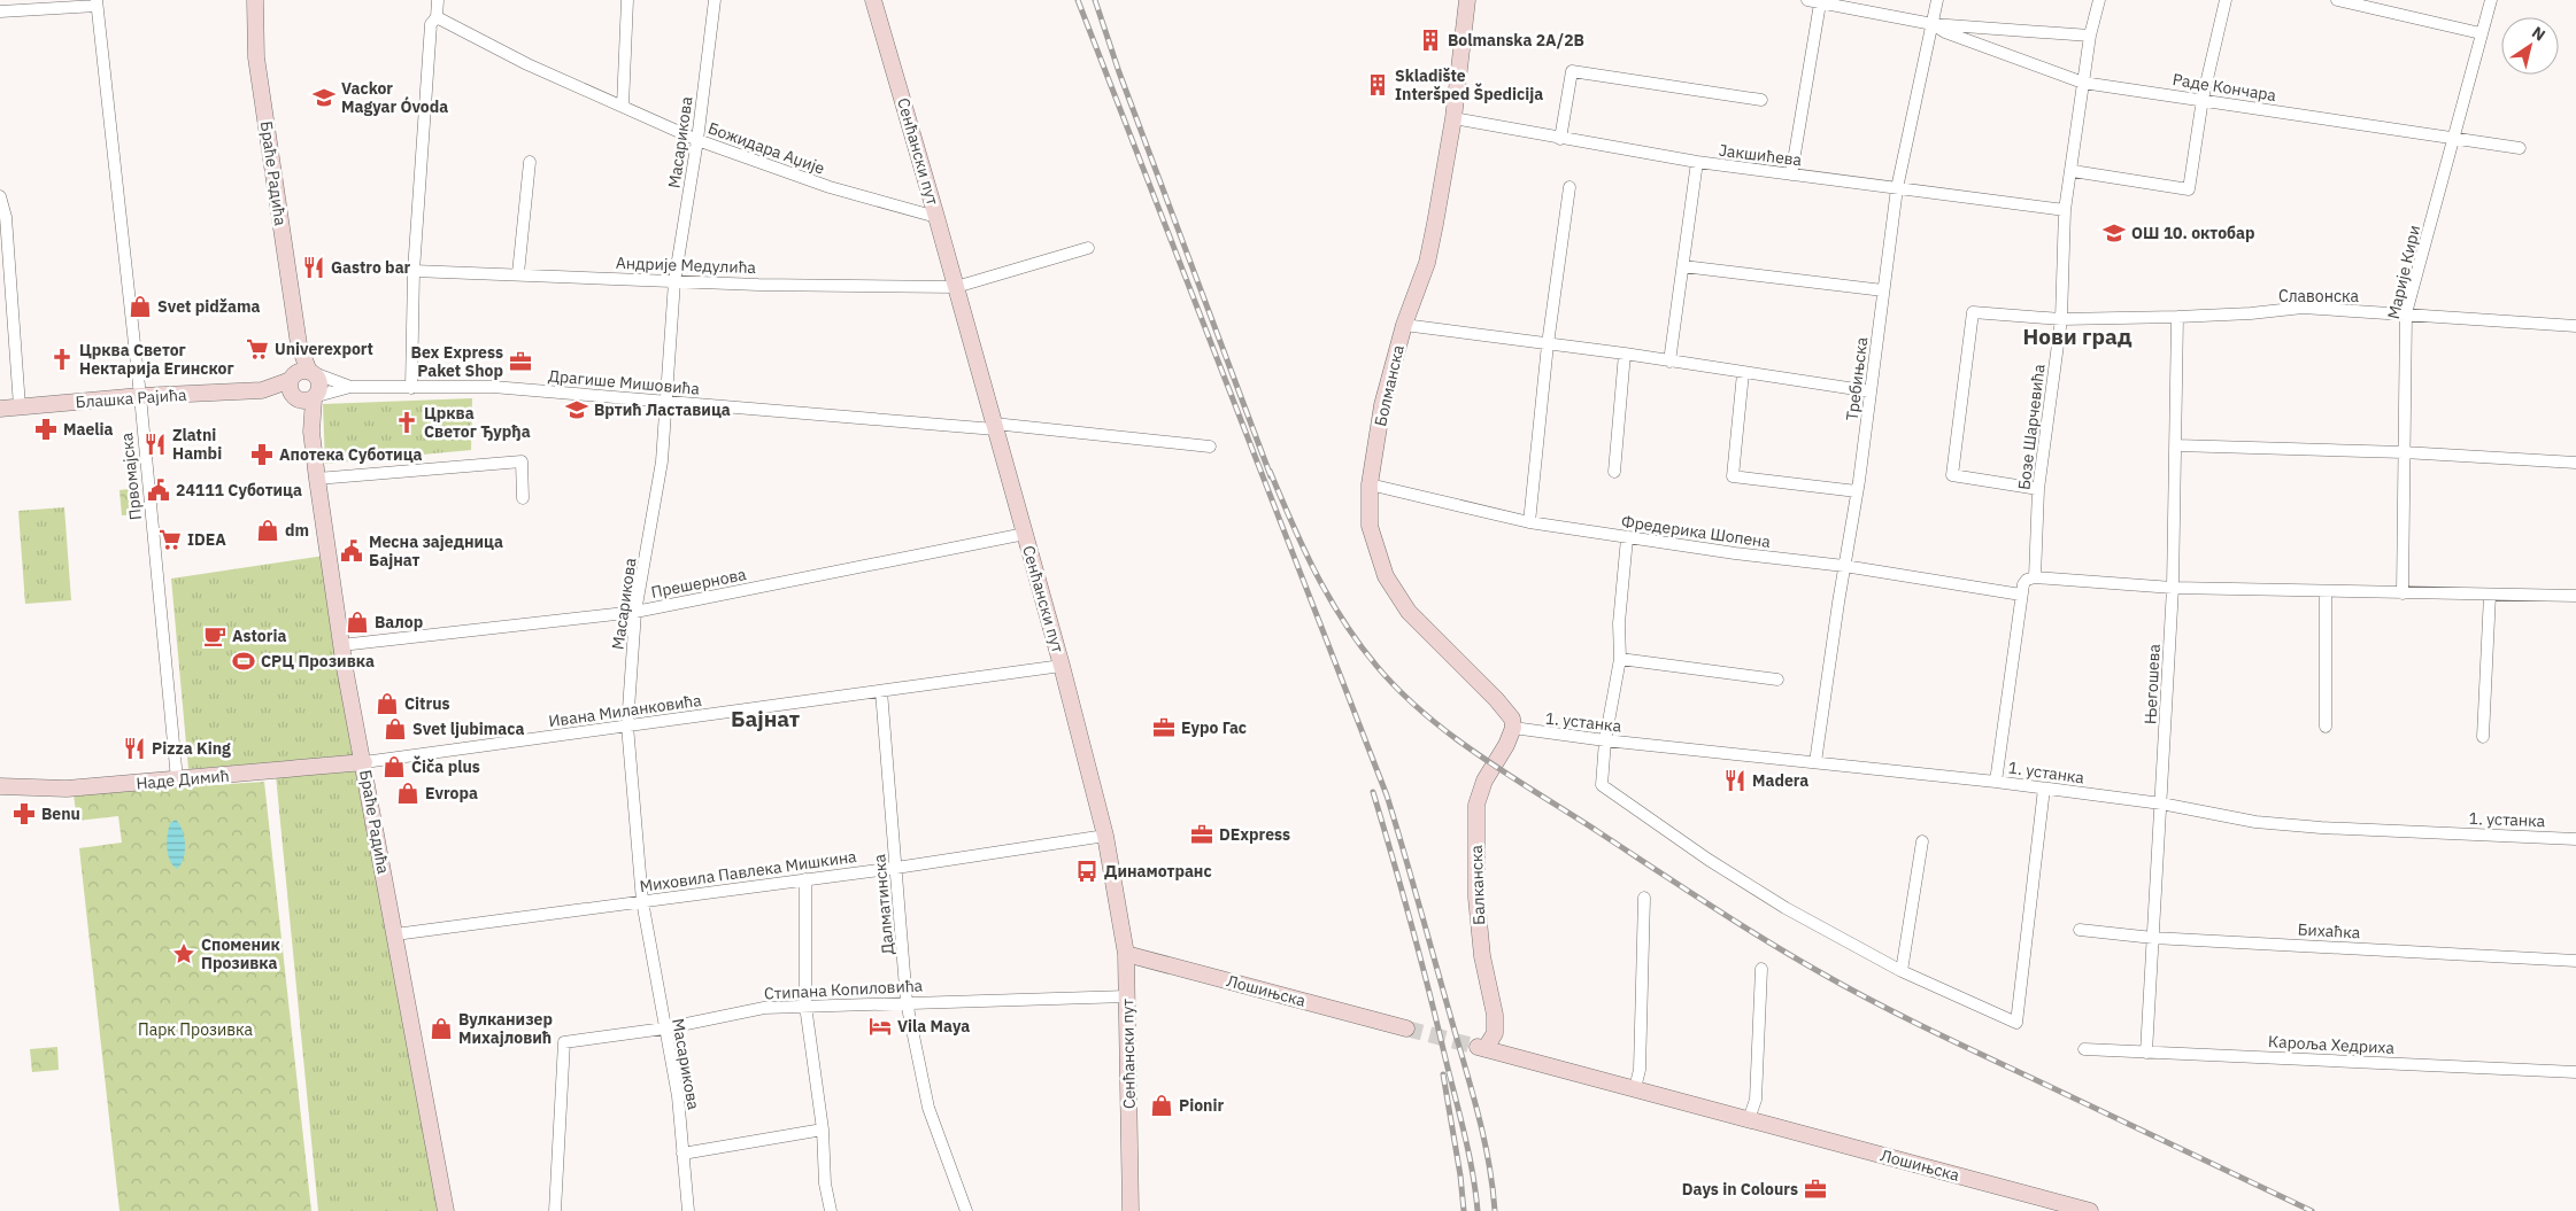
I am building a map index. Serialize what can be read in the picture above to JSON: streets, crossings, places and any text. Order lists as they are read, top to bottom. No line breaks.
{"streets":{"street":["Раде Кончара","Масарикова","Божидара Аџије","Сенћански пут","Јакшићева","Браће Радића","Андрије Медулића","Марије Кири","Славонска","Требињска","Драгише Мишовића","Болманска","Блашка Рајића","Бозе Шарчевића","Првомајска","Фредерика Шопена","Прешернова","Његошева","Ивана Миланковића","1. устанка","Наде Димић","Миховила Павлека Мишкина","Балканска","Далматинска","Бихаћка","Стипана Копиловића","Лошињска","Кароља Хедриха"]},"crossings":[["Раде Кончара","Марије Кири"],["Раде Кончара","Требињска"],["Раде Кончара","Бозе Шарчевића"],["Масарикова","Божидара Аџије"],["Масарикова","Андрије Медулића"],["Масарикова","Драгише Мишовића"],["Масарикова","Прешернова"],["Масарикова","Ивана Миланковића"],["Масарикова","Миховила Павлека Мишкина"],["Масарикова","Стипана Копиловића"],["Божидара Аџије","Сенћански пут"],["Сенћански пут","Андрије Медулића"],["Сенћански пут","Драгише Мишовића"],["Сенћански пут","Прешернова"],["Сенћански пут","Ивана Миланковића"],["Сенћански пут","Миховила Павлека Мишкина"],["Сенћански пут","Стипана Копиловића"],["Сенћански пут","Лошињска"],["Јакшићева","Требињска"],["Јакшићева","Болманска"],["Јакшићева","Бозе Шарчевића"],["Браће Радића","Драгише Мишовића"],["Браће Радића","Блашка Рајића"],["Браће Радића","Прешернова"],["Браће Радића","Ивана Миланковића"],["Браће Радића","Наде Димић"],["Браће Радића","Миховила Павлека Мишкина"],["Марије Кири","Славонска"],["Славонска","Бозе Шарчевића"],["Славонска","Његошева"],["Требињска","Фредерика Шопена"],["Требињска","1. устанка"],["Драгише Мишовића","Блашка Рајића"],["Болманска","Фредерика Шопена"],["Болманска","1. устанка"],["Болманска","Балканска"],["Блашка Рајића","Првомајска"],["Првомајска","Наде Димић"],["Његошева","1. устанка"],["Његошева","Бихаћка"],["Његошева","Кароља Хедриха"],["Ивана Миланковића","Наде Димић"],["Ивана Миланковића","Далматинска"],["1. устанка","Балканска"],["Миховила Павлека Мишкина","Далматинска"],["Балканска","Лошињска"],["Далматинска","Стипана Копиловића"]],"districts":["Нови град","Бајнат"],"parks":["Парк Прозивка"],"places":{"building":["Bolmanska 2A/2B","Skladište Interšped Špedicija"],"school or university":["Vackor Magyar Óvoda","ОШ 10. октобар","Вртић Ластавица"],"restaurant":["Gastro bar","Zlatni Hambi","Pizza King","Madera"],"shop":["Svet pidžama","dm","Валор","Citrus","Svet ljubimaca","Čiča plus","Evropa","Вулканизер Михајловић","Pionir"],"supermarket":["Univerexport","IDEA"],"church":["Црква Светог Нектарија Егинског","Црква Светог Ђурђа"],"office":["Bex Express Paket Shop","Еуро Гас","DExpress","Days in Colours"],"pharmacy":["Maelia","Апотека Суботица","Benu"],"public building":["24111 Суботица","Месна заједница Бајнат"],"cafe":["Astoria"],"sports":["СРЦ Прозивка"],"bus stop":["Динамотранс"],"place":["Споменик Прозивка"],"hotel":["Vila Maya"]},"north":"top right"}
